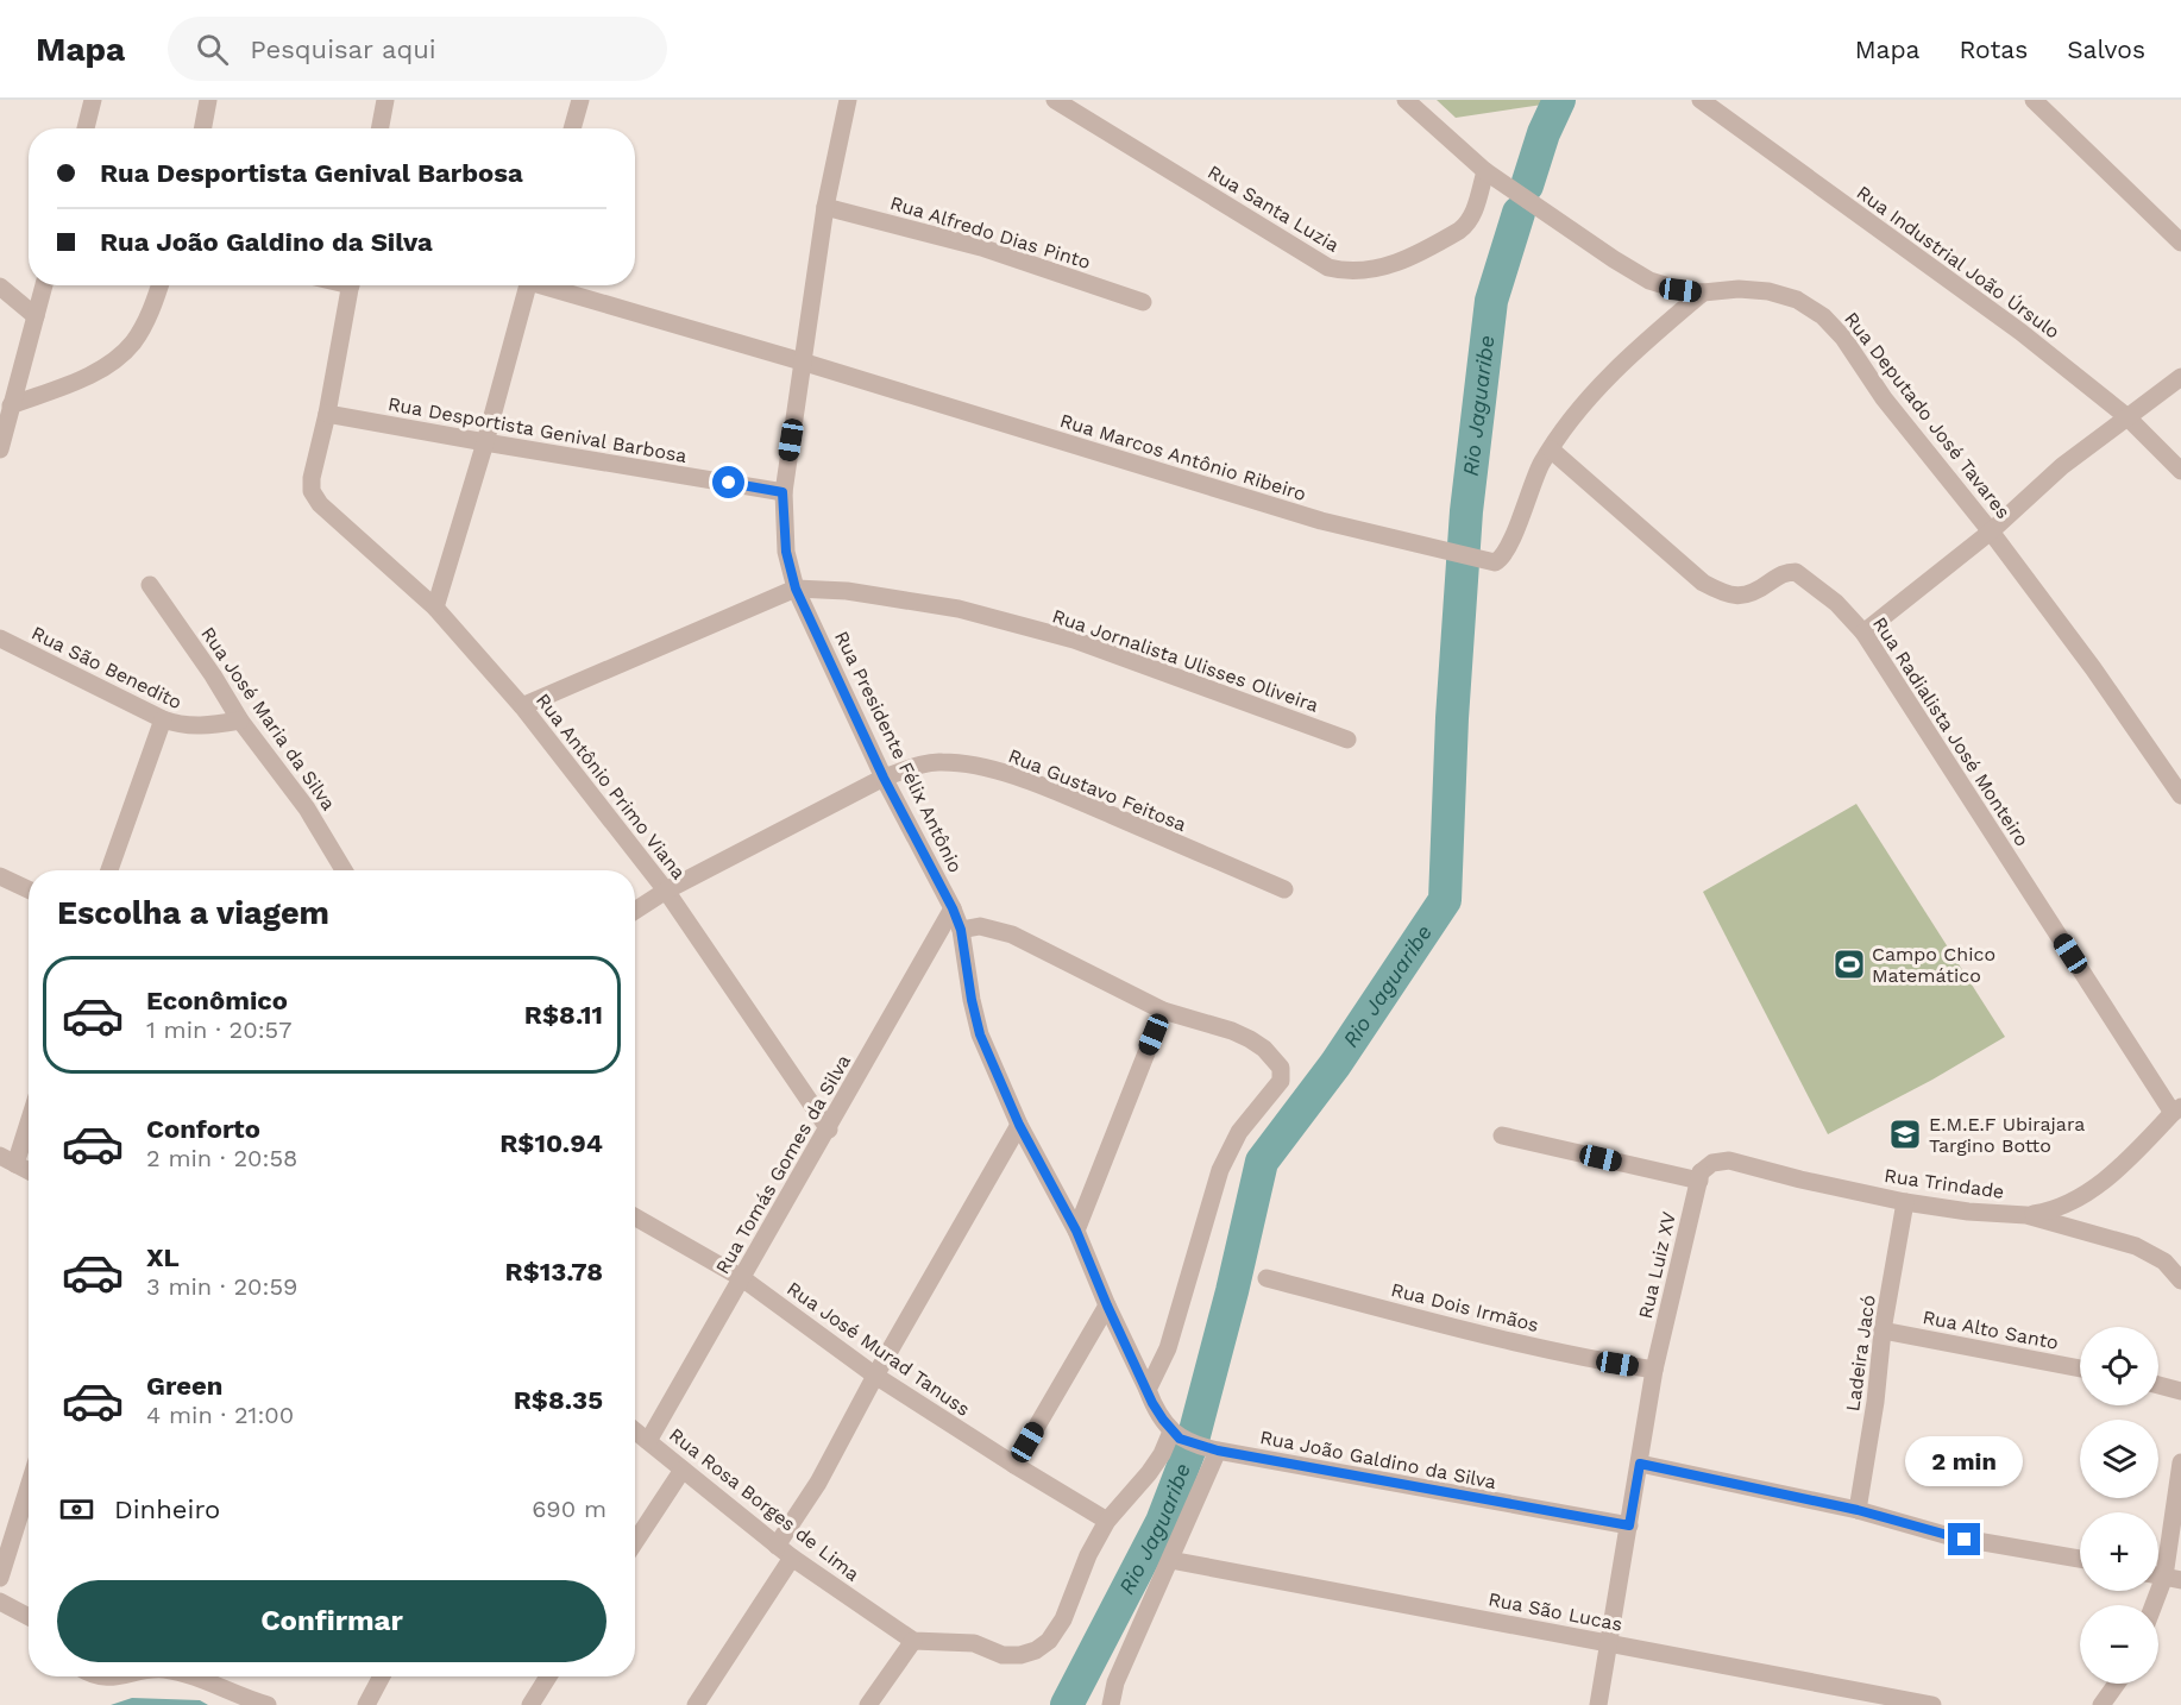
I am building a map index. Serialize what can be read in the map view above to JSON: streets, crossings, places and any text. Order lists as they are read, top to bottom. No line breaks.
{"streets":{"street":["Rua Santa Luzia","Rua Alfredo Dias Pinto","Rua Industrial João Úrsulo","Rua Deputado José Tavares","Rua Desportista Genival Barbosa","Rua Marcos Antônio Ribeiro","Rua Jornalista Ulisses Oliveira","Rua São Benedito","Rua José Maria da Silva","Rua Radialista José Monteiro","Rua Presidente Félix Antônio","Rua Antônio Primo Viana","Rua Gustavo Feitosa","Rua Tomás Gomes da Silva","Rua Trindade","Rua Luiz XV","Rua Dois Irmãos","Rua Alto Santo","Rua José Murad Tanuss","Ladeira Jacó","Rua João Galdino da Silva","Rua Rosa Borges de Lima","Rua São Lucas"]},"crossings":[["Rua Santa Luzia","Rua Deputado José Tavares"],["Rua Alfredo Dias Pinto","Rua Presidente Félix Antônio"],["Rua Deputado José Tavares","Rua Marcos Antônio Ribeiro"],["Rua Desportista Genival Barbosa","Rua Presidente Félix Antônio"],["Rua Desportista Genival Barbosa","Rua Antônio Primo Viana"],["Rua Marcos Antônio Ribeiro","Rua Radialista José Monteiro"],["Rua Marcos Antônio Ribeiro","Rua Presidente Félix Antônio"],["Rua Jornalista Ulisses Oliveira","Rua Presidente Félix Antônio"],["Rua Jornalista Ulisses Oliveira","Rua Antônio Primo Viana"],["Rua São Benedito","Rua José Maria da Silva"],["Rua Presidente Félix Antônio","Rua Gustavo Feitosa"],["Rua Presidente Félix Antônio","Rua Tomás Gomes da Silva"],["Rua Antônio Primo Viana","Rua Gustavo Feitosa"],["Rua Antônio Primo Viana","Rua Tomás Gomes da Silva"],["Rua Tomás Gomes da Silva","Rua José Murad Tanuss"],["Rua Tomás Gomes da Silva","Rua Rosa Borges de Lima"],["Rua Trindade","Rua Luiz XV"],["Rua Trindade","Ladeira Jacó"],["Rua Luiz XV","Rua Dois Irmãos"],["Rua Luiz XV","Rua João Galdino da Silva"],["Rua Luiz XV","Rua São Lucas"],["Rua Alto Santo","Ladeira Jacó"]],"water":["Rio Jaguaribe"],"places":{"sports":["Campo Chico Matemático"],"school or university":["E.M.E.F Ubirajara Targino Botto"]},"page":{"header":"Mapa","search":"Pesquisar aqui","nav":["Mapa","Rotas","Salvos"],"banner":["Rua Desportista Genival Barbosa","Rua João Galdino da Silva"],"heading":"Escolha a viagem","list":[{"name":"Econômico","note":"1 min · 20:57","value":"R$8.11"},{"name":"Conforto","note":"2 min · 20:58","value":"R$10.94"},{"name":"XL","note":"3 min · 20:59","value":"R$13.78"},{"name":"Green","note":"4 min · 21:00","value":"R$8.35"}],"map_buttons":["+","−"],"bubble":"2 min","pay":["Dinheiro","690 m"],"buttons":"Confirmar"}}
